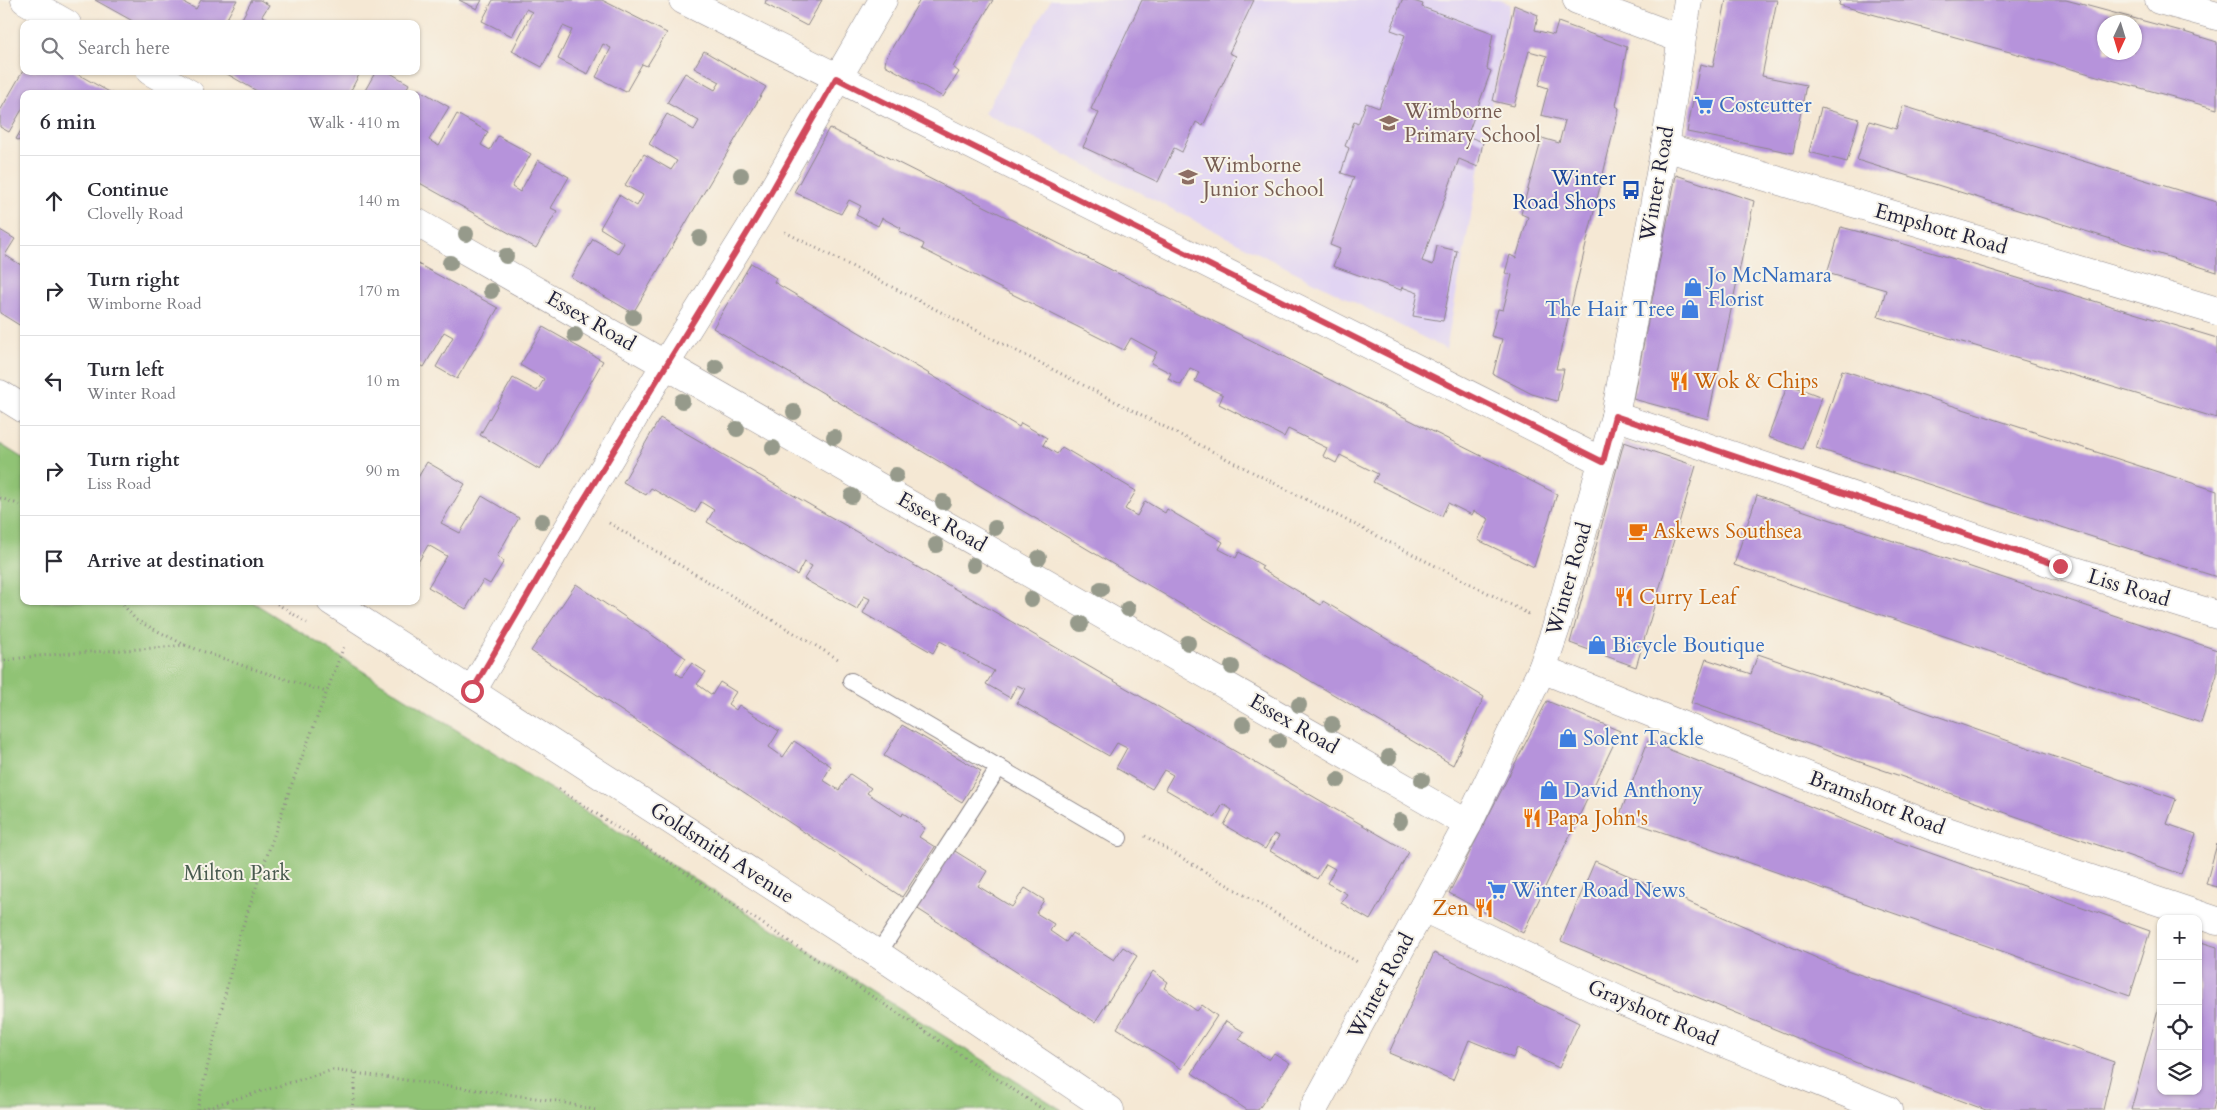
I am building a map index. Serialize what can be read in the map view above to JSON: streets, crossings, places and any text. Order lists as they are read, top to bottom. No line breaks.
{"streets":{"street":["Winter Road","Empshott Road","Essex Road","Liss Road","Bramshott Road","Goldsmith Avenue","Grayshott Road"]},"crossings":[["Winter Road","Empshott Road"],["Winter Road","Essex Road"],["Winter Road","Liss Road"],["Winter Road","Bramshott Road"],["Winter Road","Grayshott Road"]],"parks":["Milton Park"],"places":{"supermarket":["Costcutter","Winter Road News"],"school or university":["Wimborne Primary School","Wimborne Junior School"],"bus stop":["Winter Road Shops"],"shop":["Jo McNamara Florist","The Hair Tree","Bicycle Boutique","Solent Tackle","David Anthony"],"restaurant":["Wok & Chips","Curry Leaf","Papa John's","Zen"],"cafe":["Askews Southsea"]},"north":"bottom","page":{"search":"Search here","heading":["6 min","Walk · 410 m"],"list":[["Continue","Clovelly Road","140 m"],["Turn right","Wimborne Road","170 m"],["Turn left","Winter Road","10 m"],["Turn right","Liss Road","90 m"],"Arrive at destination"],"map_buttons":["+","−"]}}
